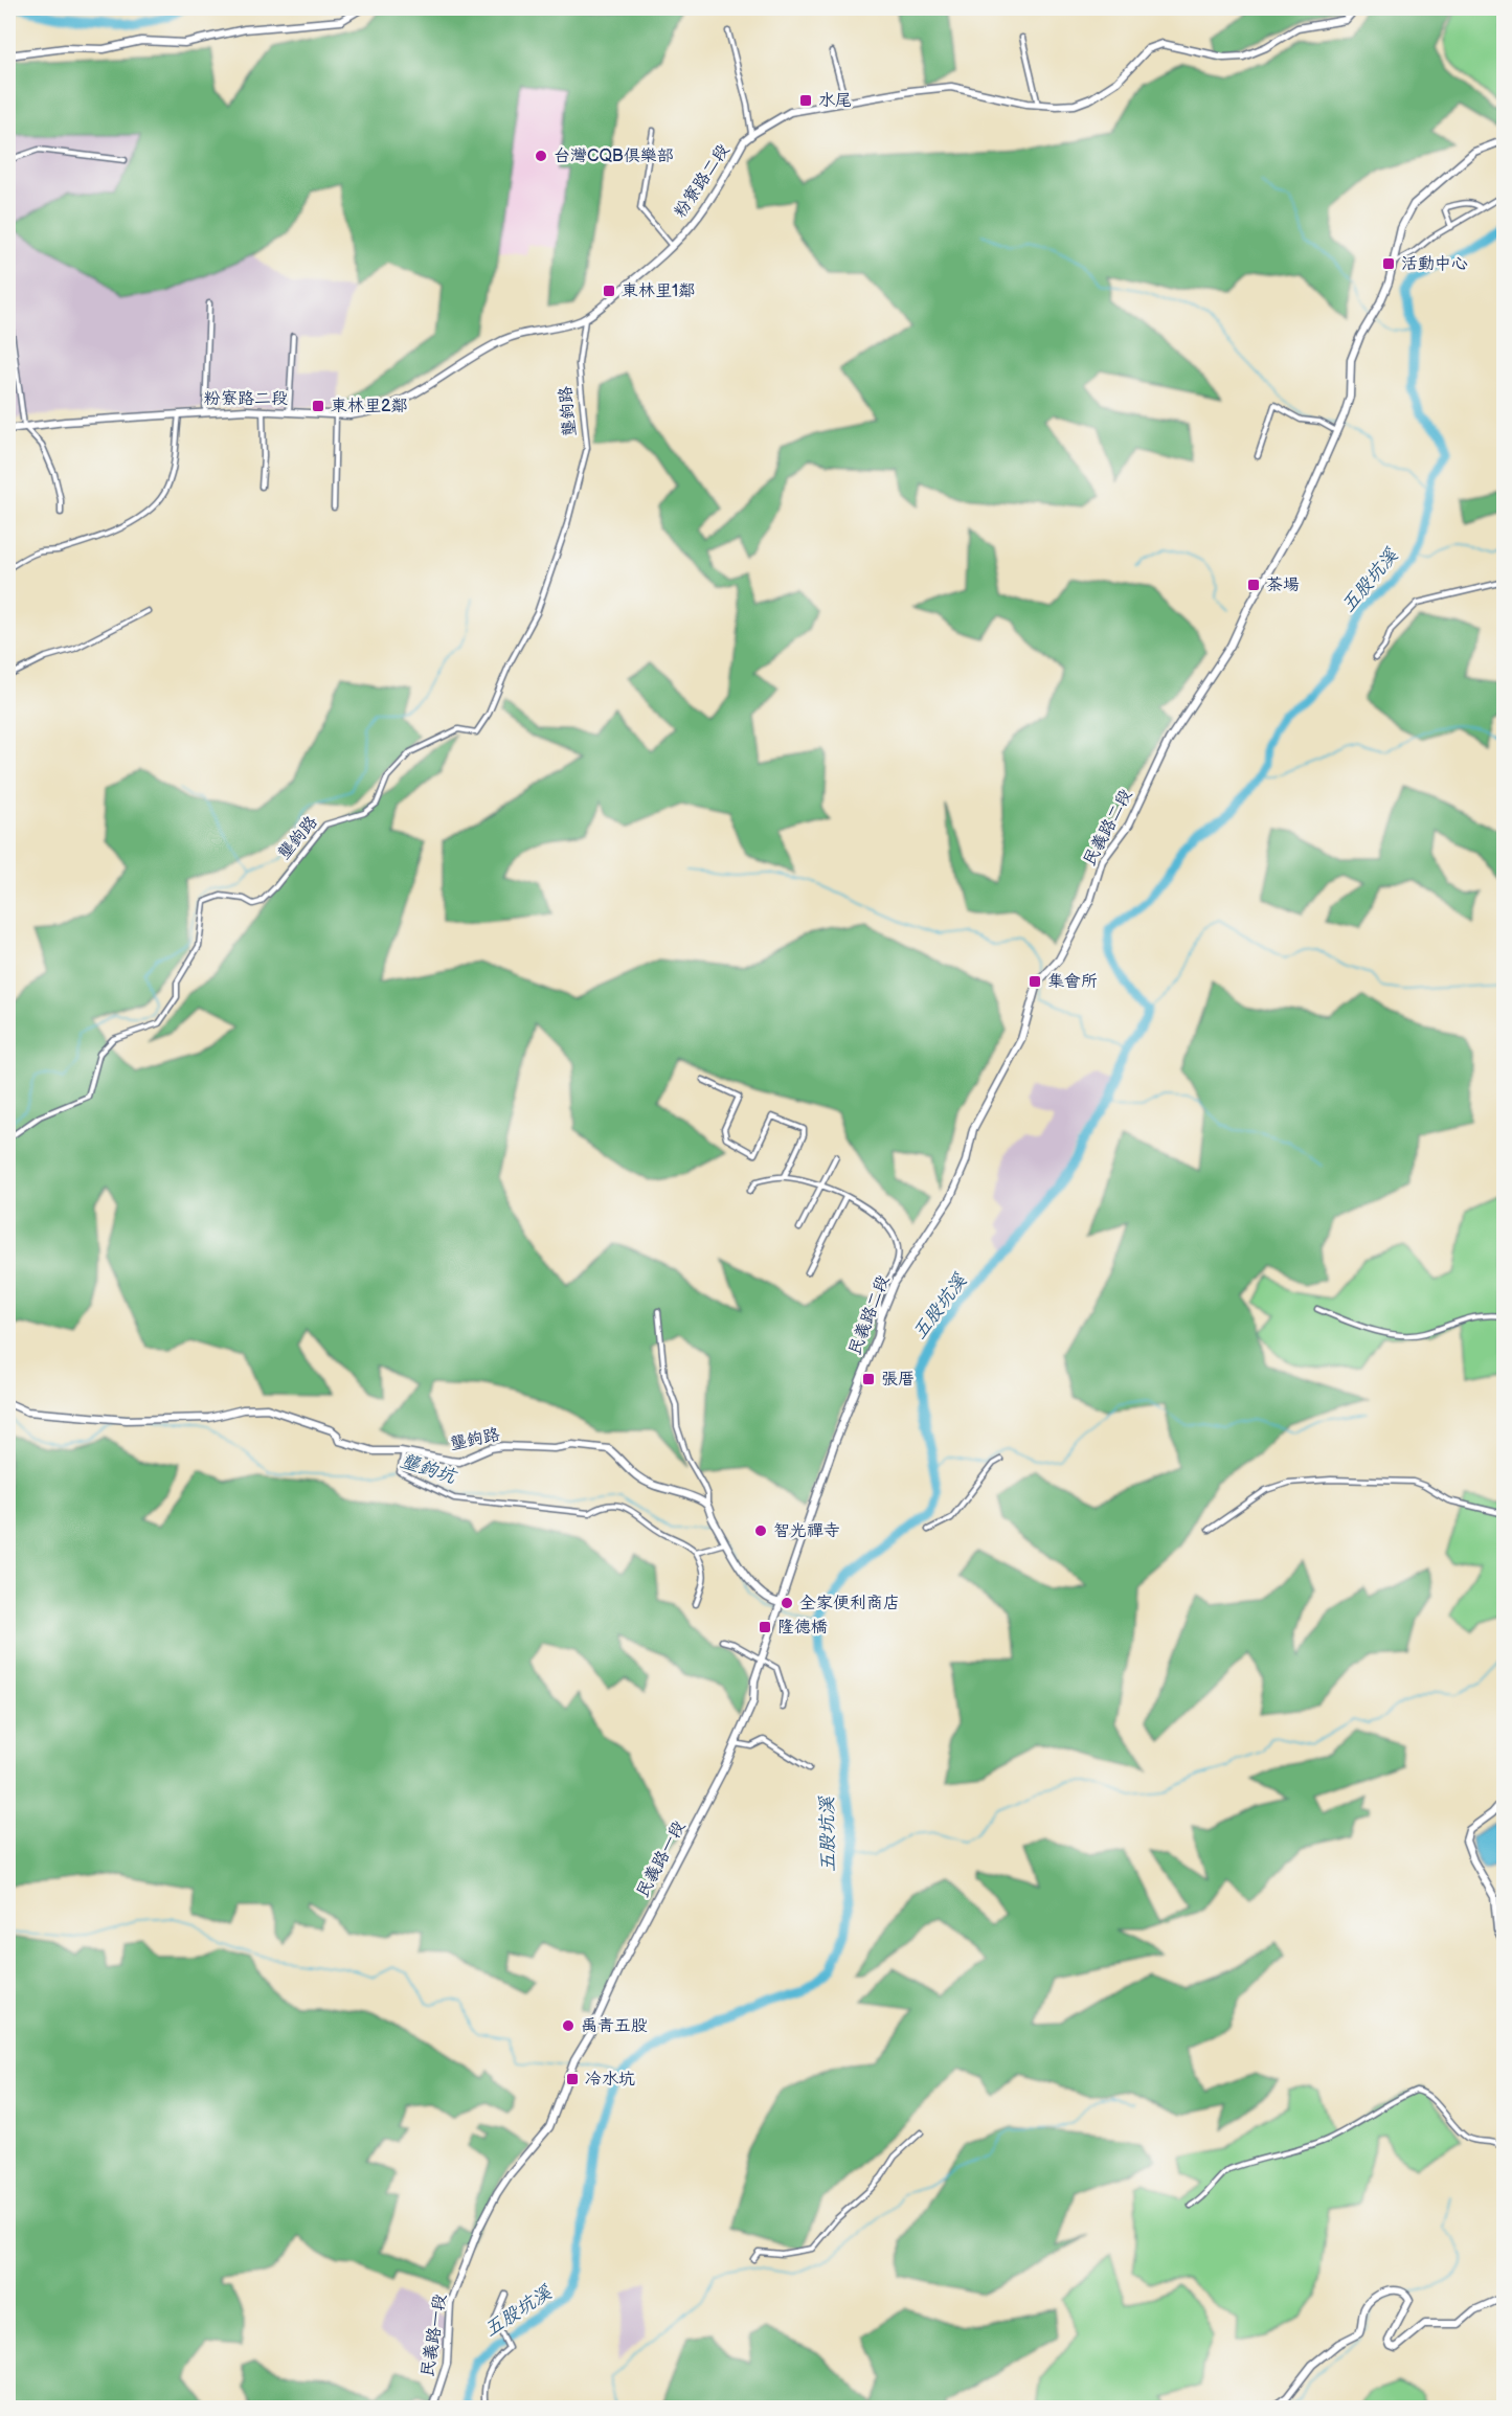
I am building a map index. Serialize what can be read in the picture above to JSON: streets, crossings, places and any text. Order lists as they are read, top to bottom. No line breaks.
{"streets":{"main road":["粉寮路二段","壟鉤路","民義路二段","民義路一段"]},"crossings":[["粉寮路二段","壟鉤路"],["民義路二段","民義路一段"]],"water":["五股坑溪","壟鉤坑"],"places":{"transit":["水尾","活動中心","東林里1鄰","東林里2鄰","茶場","集會所","張厝","隆德橋","冷水坑"],"other":["台灣CQB俱樂部","智光禪寺","全家便利商店","禹青五股"]}}
